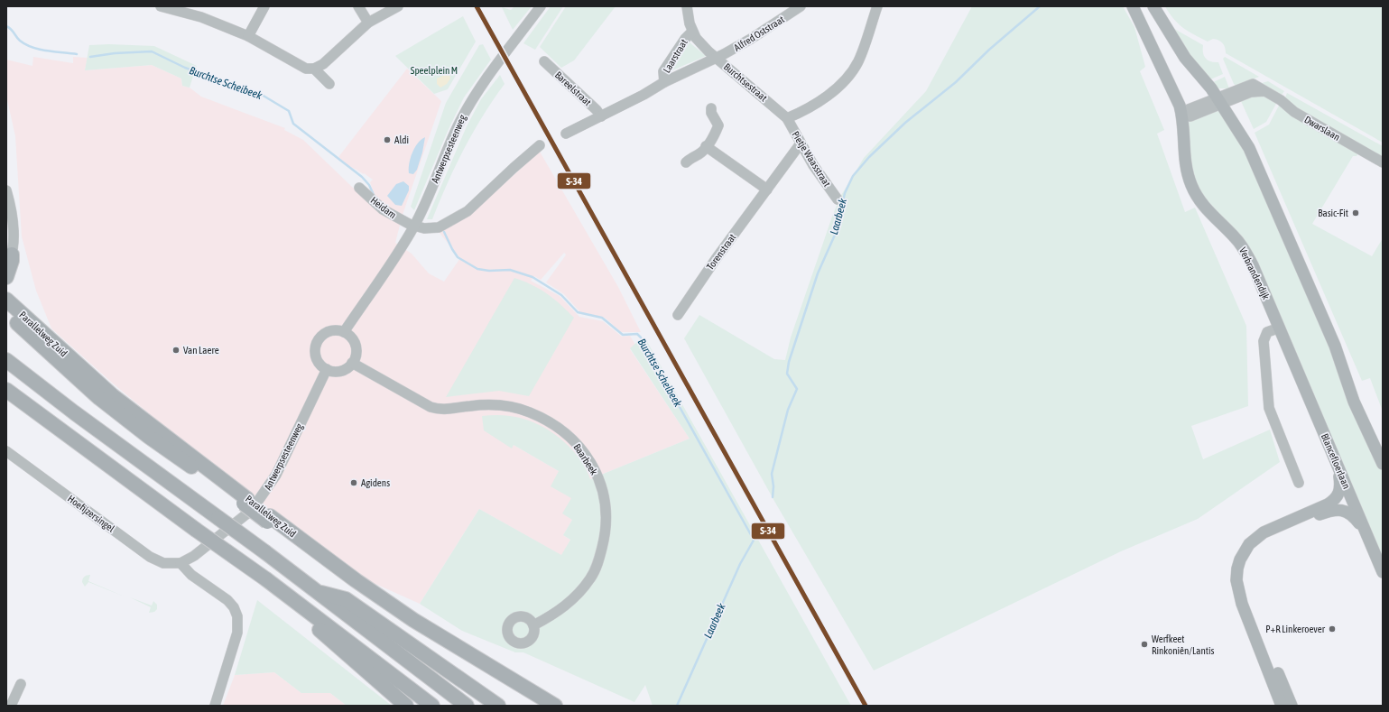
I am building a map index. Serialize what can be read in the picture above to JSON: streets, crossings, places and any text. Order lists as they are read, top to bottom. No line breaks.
{"streets":{"highway":["Parallelweg Zuid"],"main road":["Verbrandendijk","Blancefloerlaan"],"street":["Alfred Oststraat","Laarstraat","Burchtsestraat","Bareelstraat","Dwarslaan","Antwerpsesteenweg","Pietje Waasstraat","Heidam","Torenstraat","Baarbeek","Hoefijzersingel"]},"crossings":[["Alfred Oststraat","Laarstraat"],["Alfred Oststraat","Burchtsestraat"],["Laarstraat","Burchtsestraat"],["Burchtsestraat","Bareelstraat"],["Burchtsestraat","Pietje Waasstraat"],["Antwerpsesteenweg","Heidam"],["Antwerpsesteenweg","Baarbeek"],["Antwerpsesteenweg","Hoefijzersingel"],["Pietje Waasstraat","Torenstraat"],["Verbrandendijk","Blancefloerlaan"]],"water":["Burchtse Scheibeek","Laarbeek"],"parks":["Speelplein M"],"places":["Aldi","Basic-Fit","Van Laere","Agidens","P+R Linkeroever","Werfkeet Rinkoniên/Lantis"],"lines":["transit line S-34"]}
